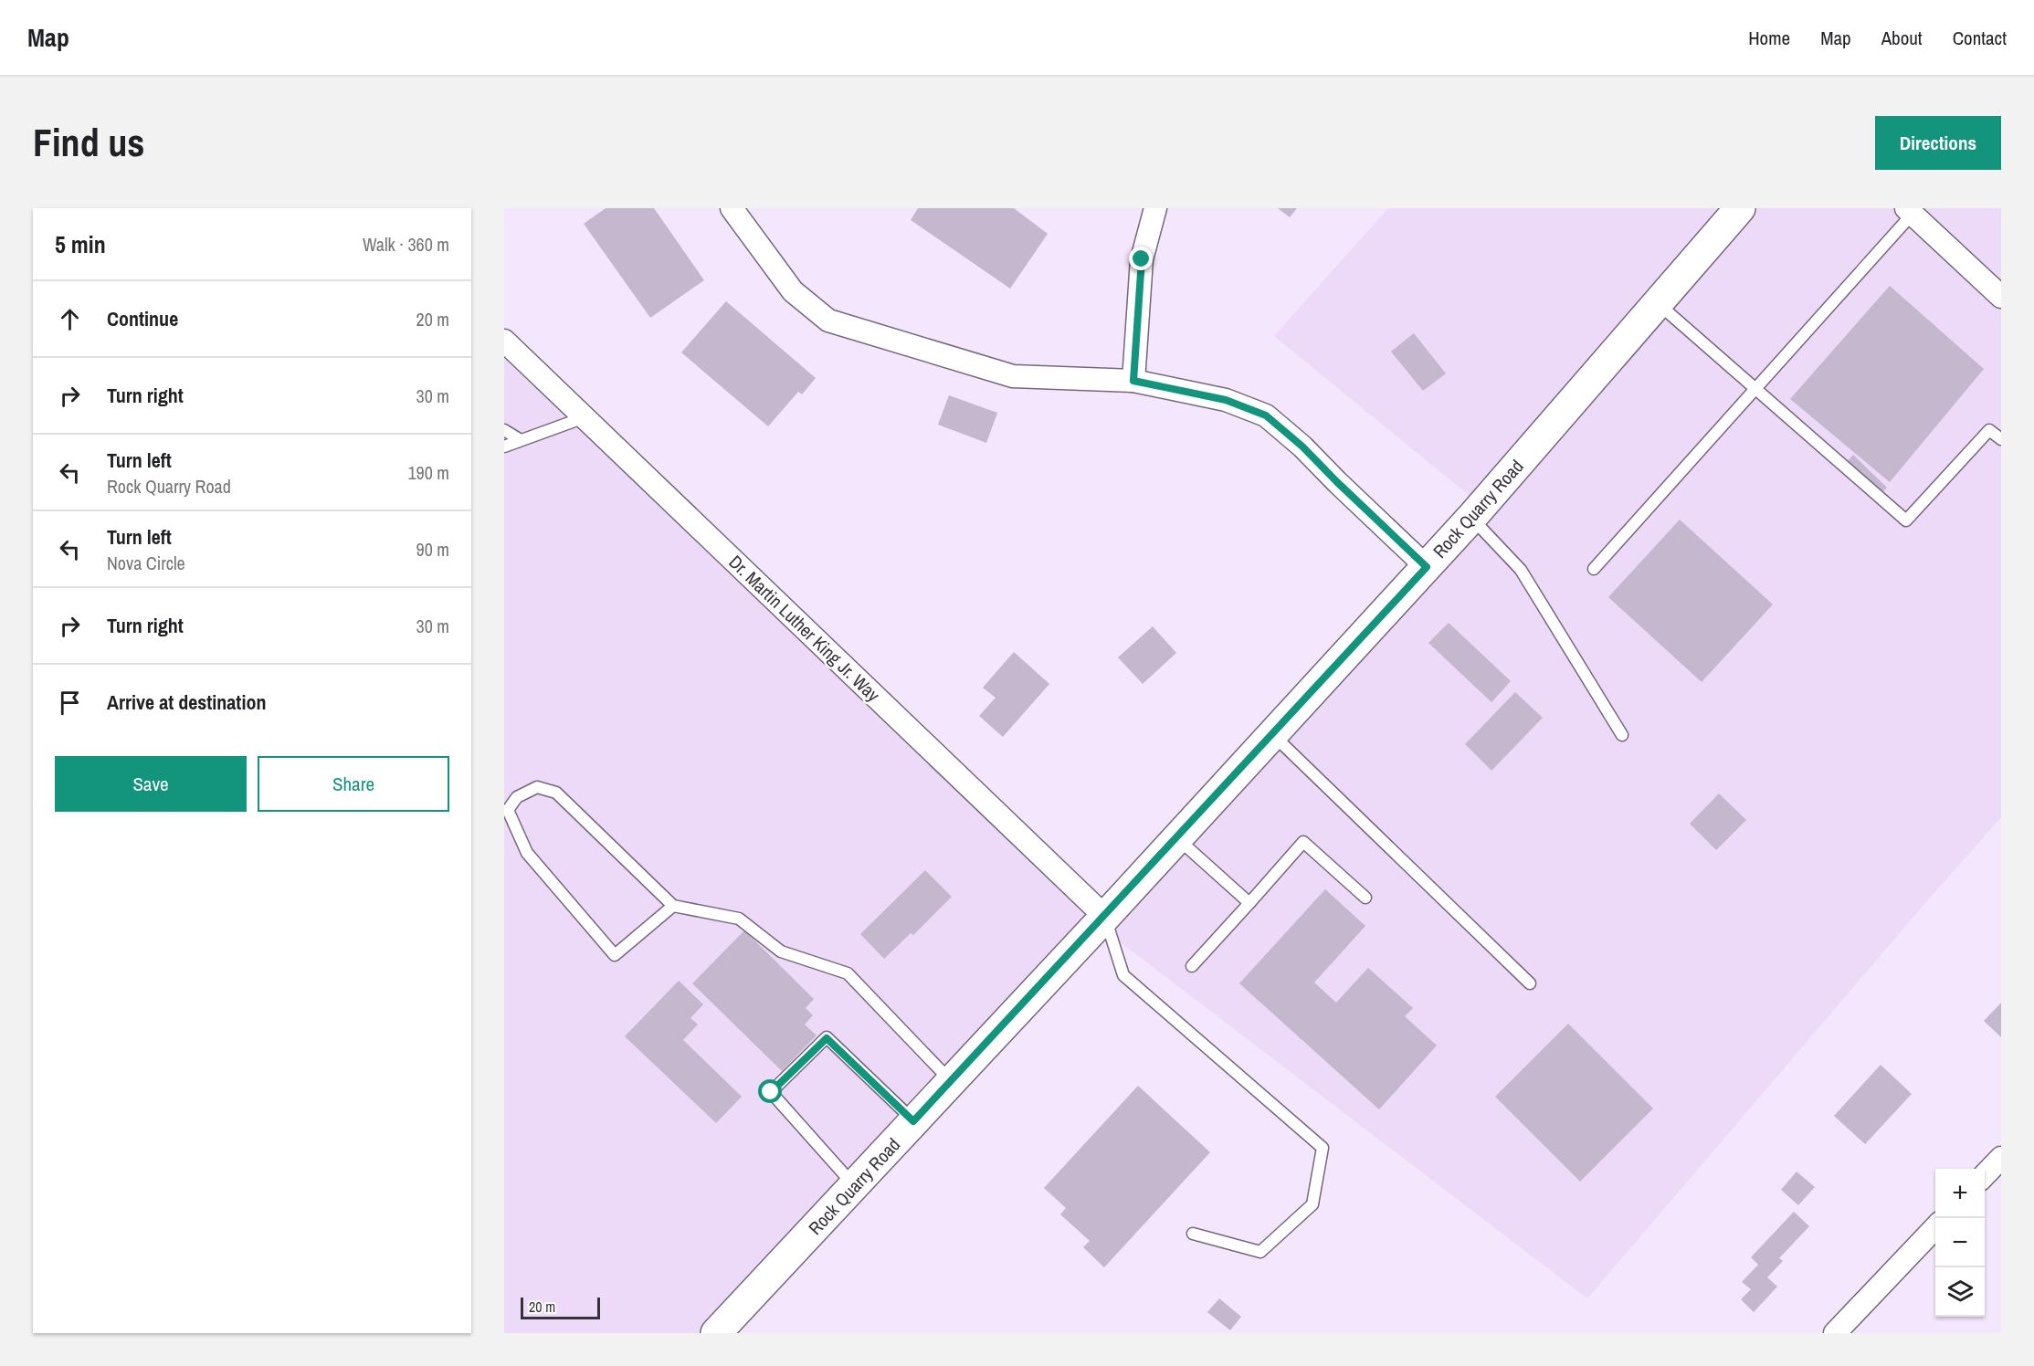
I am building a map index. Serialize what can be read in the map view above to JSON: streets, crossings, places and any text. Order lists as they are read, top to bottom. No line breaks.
{"streets":{"street":["Rock Quarry Road","Dr. Martin Luther King Jr. Way"]},"crossings":[["Rock Quarry Road","Dr. Martin Luther King Jr. Way"]],"scale_bar":"20 m","page":{"header":"Map","nav":["Home","Map","About","Contact"],"buttons":["Directions",["Save","Share"]],"title":"Find us","heading":["5 min","Walk · 360 m"],"list":[["Continue","20 m"],["Turn right","30 m"],["Turn left","Rock Quarry Road","190 m"],["Turn left","Nova Circle","90 m"],["Turn right","30 m"],"Arrive at destination"],"map_buttons":["+","−"],"scale":"20 m"}}
